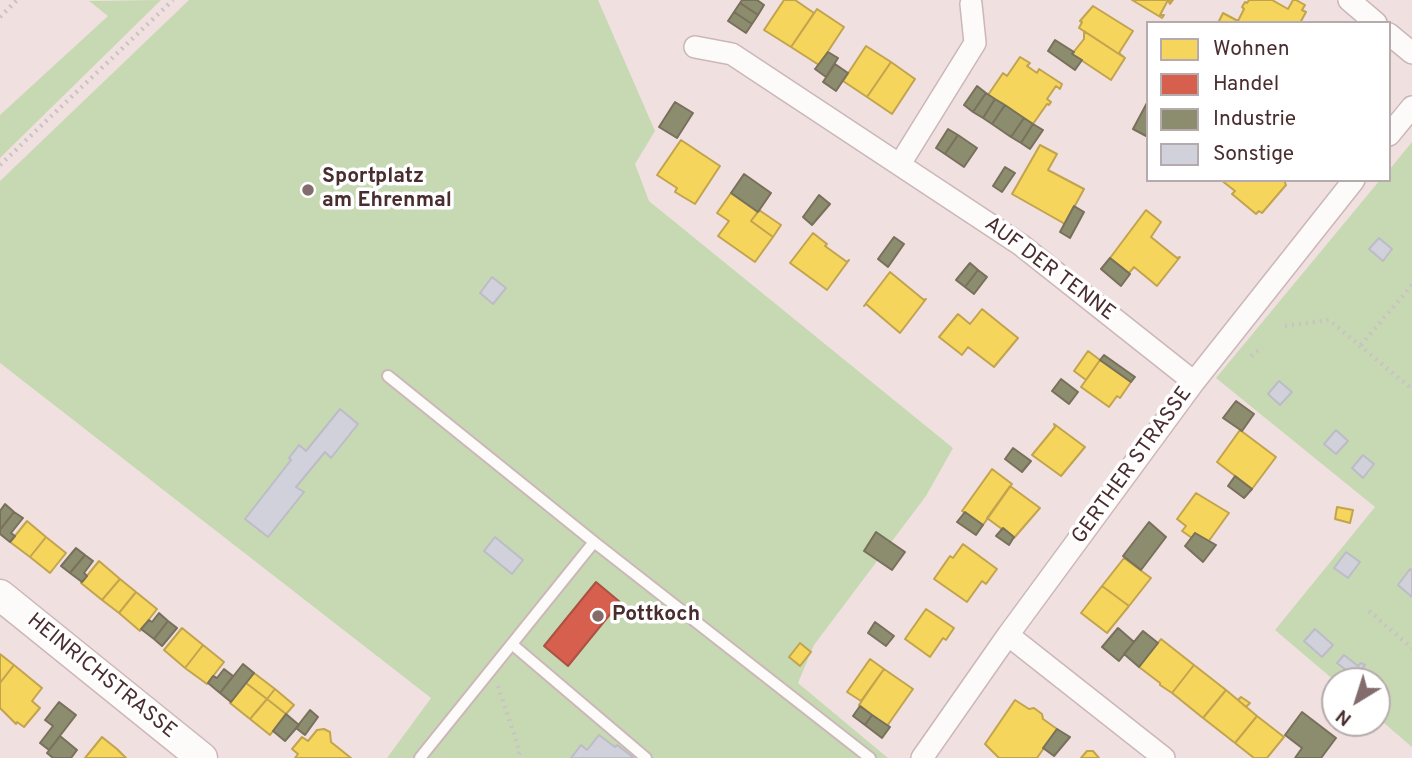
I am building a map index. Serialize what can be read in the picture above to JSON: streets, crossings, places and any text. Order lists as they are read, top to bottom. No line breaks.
{"streets":{"street":["AUF DER TENNE","GERTHER STRASSE","HEINRICHSTRASSE"]},"crossings":[["AUF DER TENNE","GERTHER STRASSE"]],"places":["Sportplatz am Ehrenmal","Pottkoch"],"legend":["Wohnen","Handel","Industrie","Sonstige"],"north":"bottom left"}
